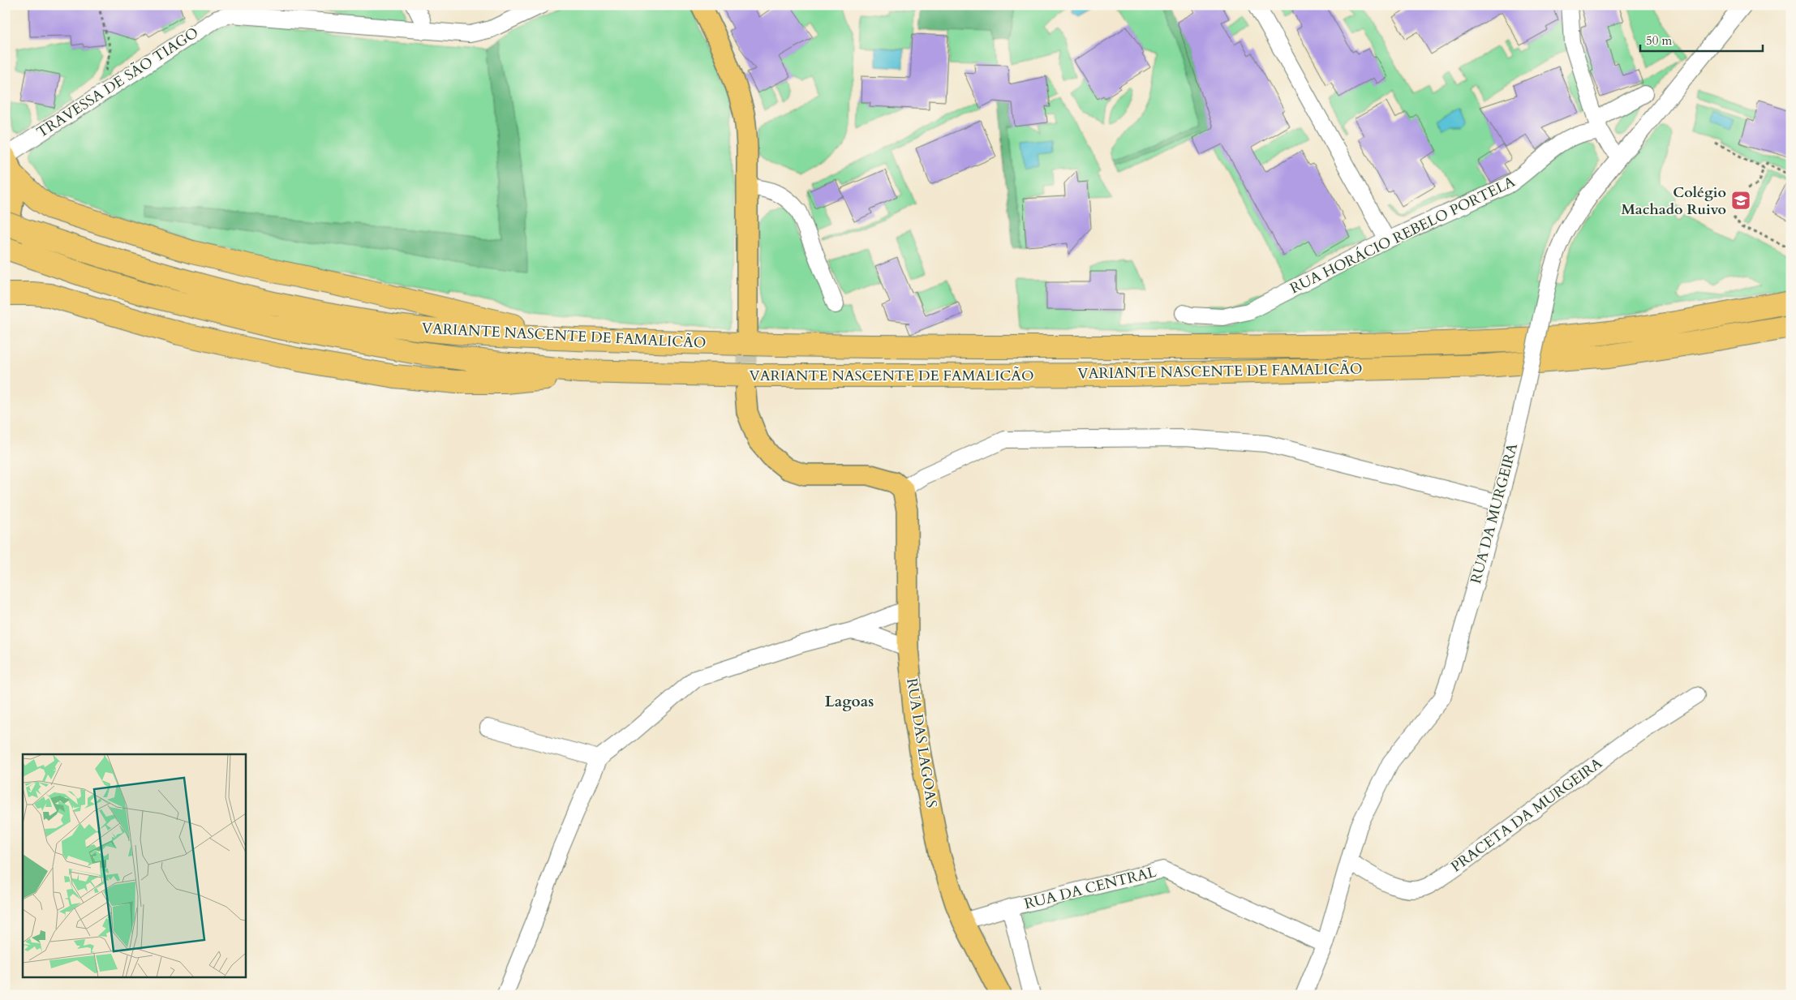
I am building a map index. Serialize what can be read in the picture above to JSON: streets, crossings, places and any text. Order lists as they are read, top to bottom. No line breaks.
{"streets":{"highway":["VARIANTE NASCENTE DE FAMALICÃO"],"main road":["RUA DAS LAGOAS"],"street":["TRAVESSA DE SÃO TIAGO","RUA HORÁCIO REBELO PORTELA","RUA DA MURGEIRA","PRACETA DA MURGEIRA","RUA DA CENTRAL"]},"crossings":[["RUA DA MURGEIRA","PRACETA DA MURGEIRA"],["RUA DA MURGEIRA","RUA DA CENTRAL"],["RUA DAS LAGOAS","RUA DA CENTRAL"]],"districts":["Lagoas"],"places":{"school or university":["Colégio Machado Ruivo"]},"scale_bar":"50 m"}
